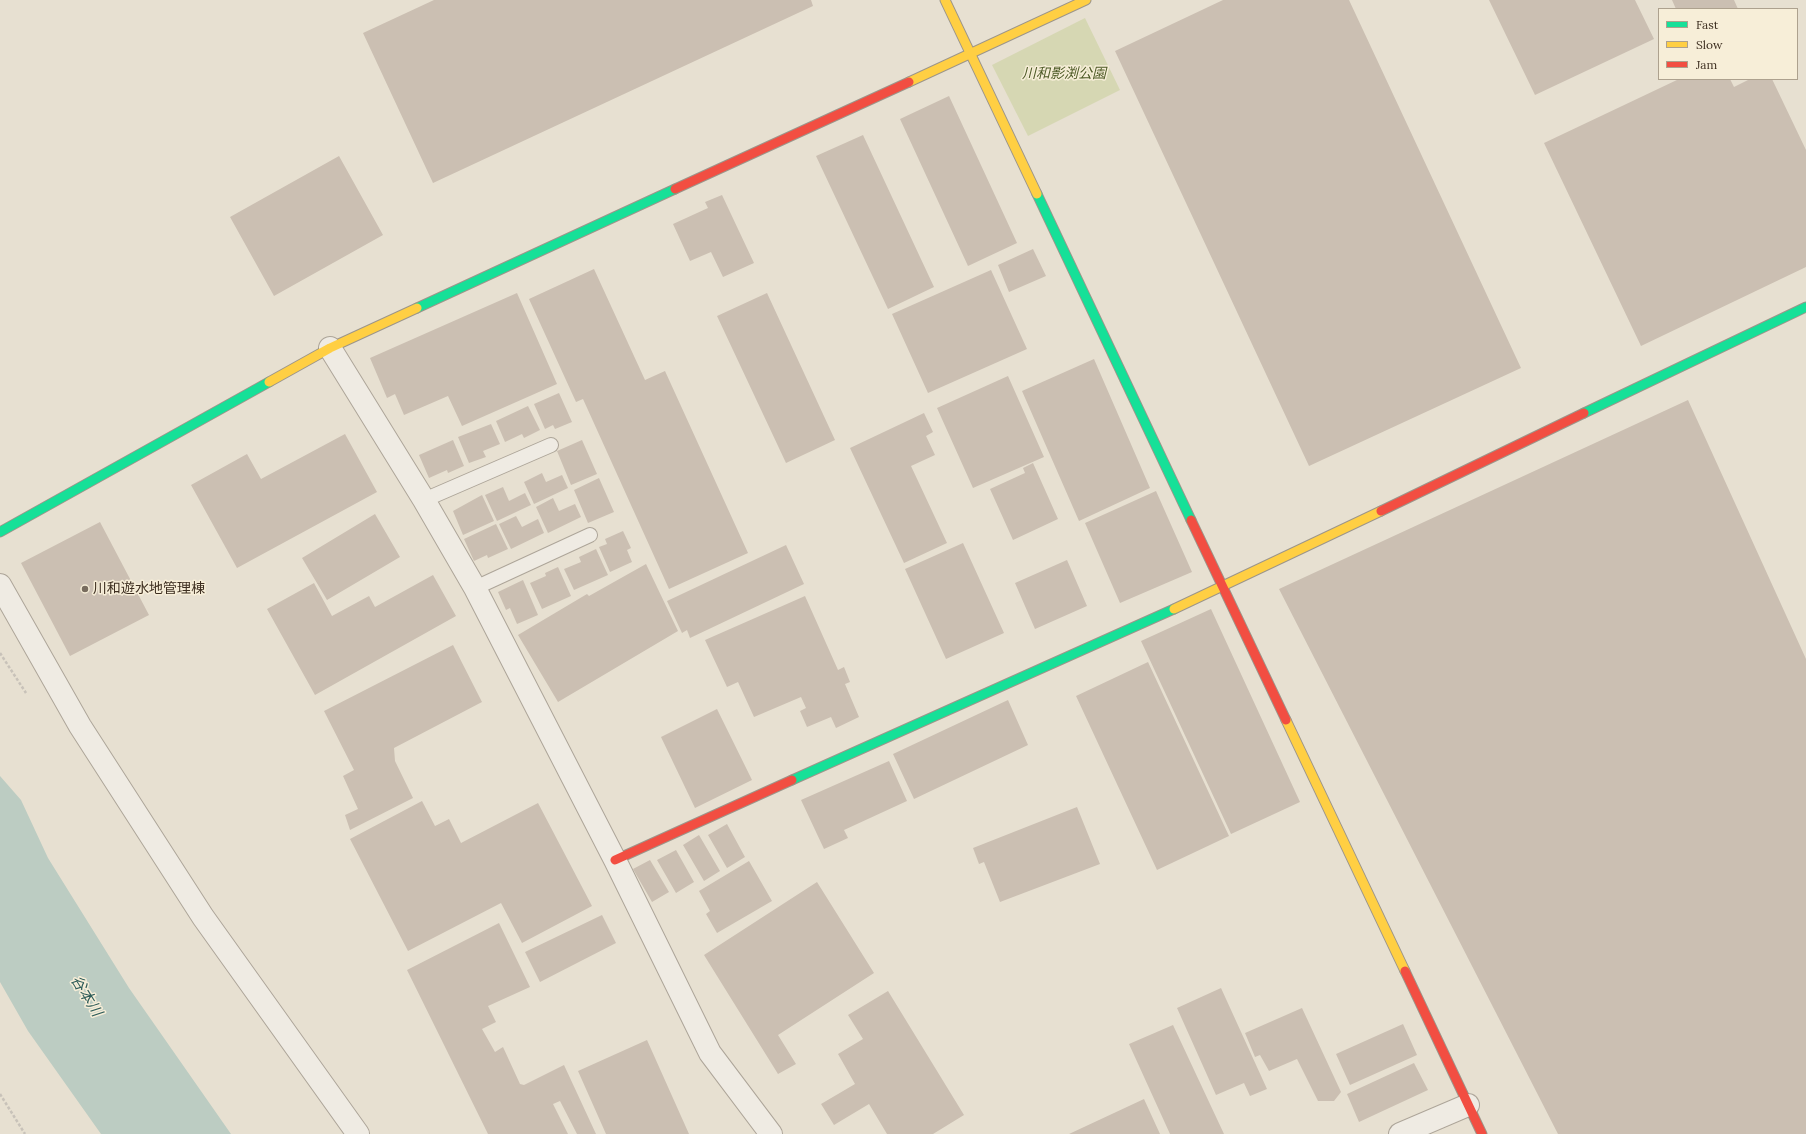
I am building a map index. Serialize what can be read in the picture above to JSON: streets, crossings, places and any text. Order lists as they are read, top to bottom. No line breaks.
{"water":["谷本川"],"parks":["川和影渕公園"],"places":["川和遊水地管理棟"],"legend":["Fast","Slow","Jam"]}
